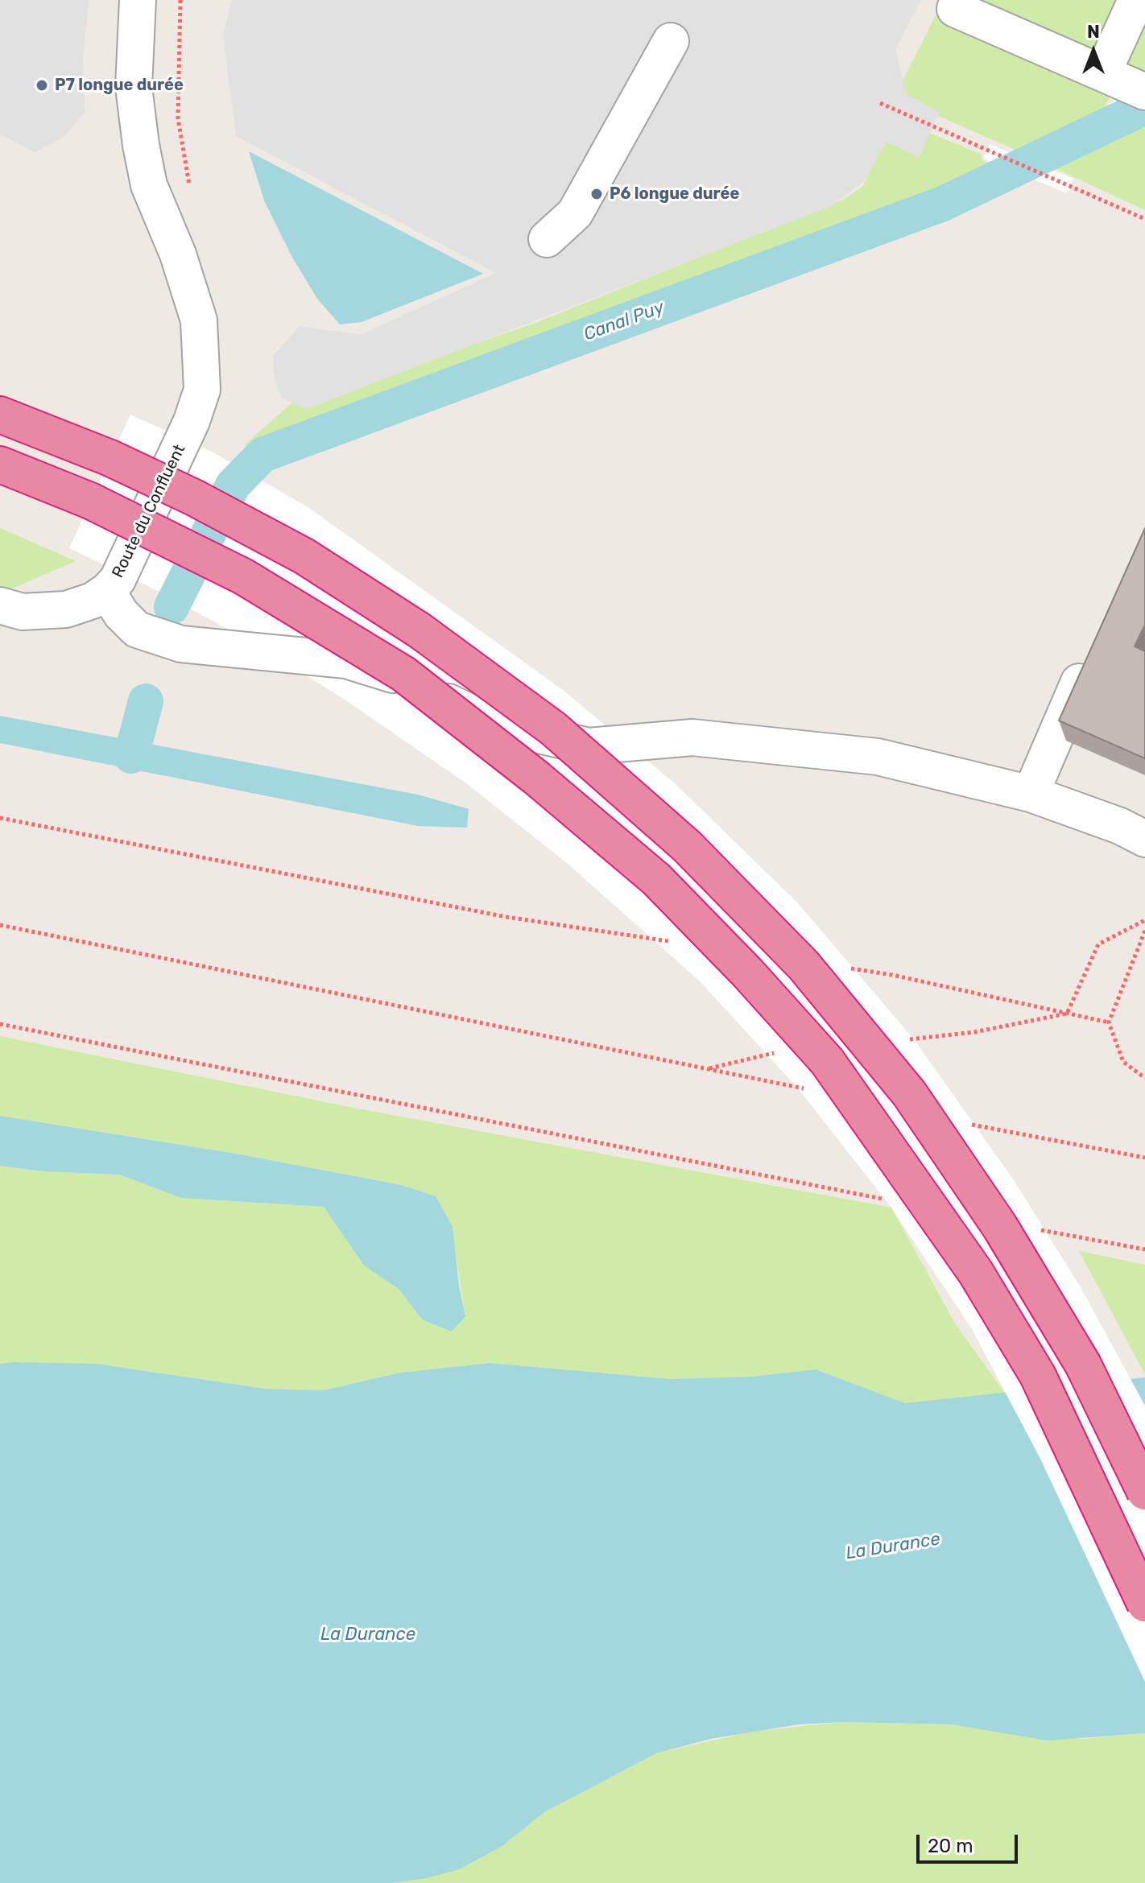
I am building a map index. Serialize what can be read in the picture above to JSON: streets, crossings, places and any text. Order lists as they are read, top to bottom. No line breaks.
{"streets":{"street":["Route du Confluent"]},"water":["Canal Puy","La Durance"],"places":["P7 longue durée","P6 longue durée"],"scale_bar":"20 m","north":"top"}
